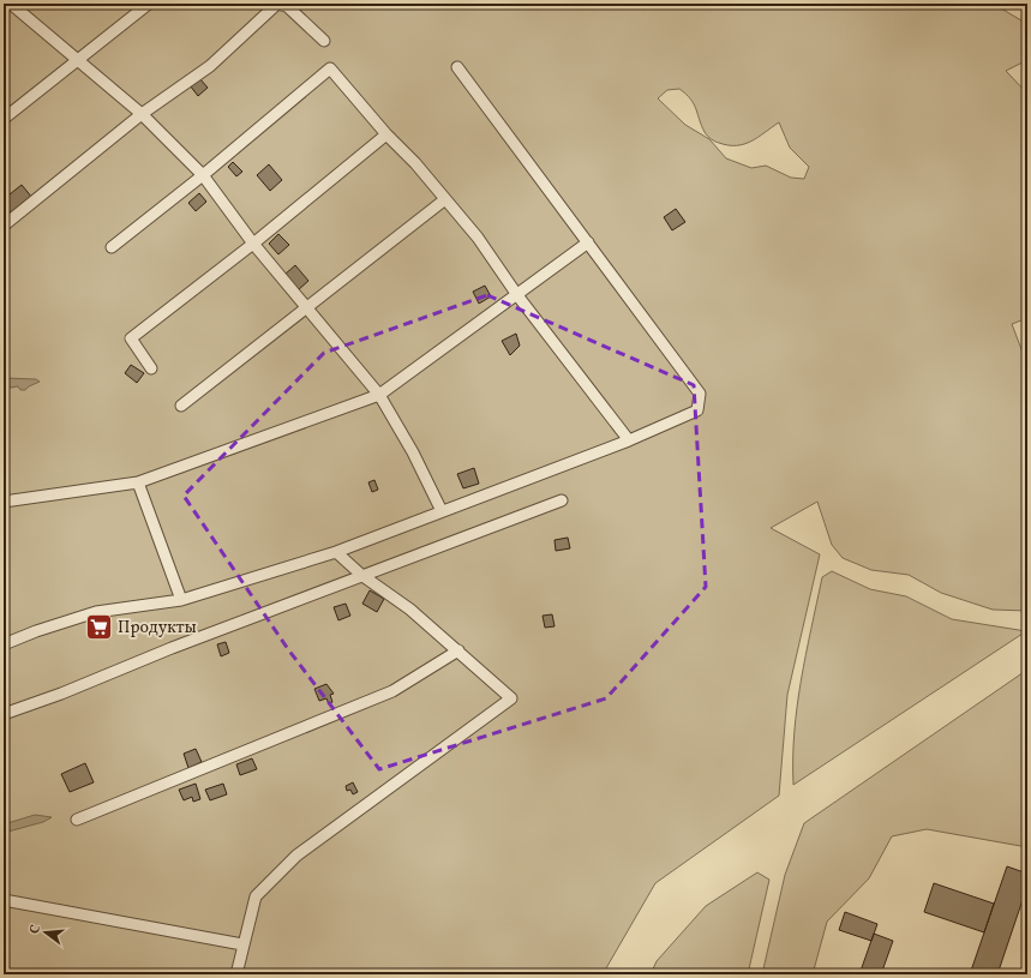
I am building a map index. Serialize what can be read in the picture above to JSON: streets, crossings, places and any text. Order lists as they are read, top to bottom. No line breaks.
{"places":{"supermarket":["Продукты"]},"north":"left"}
